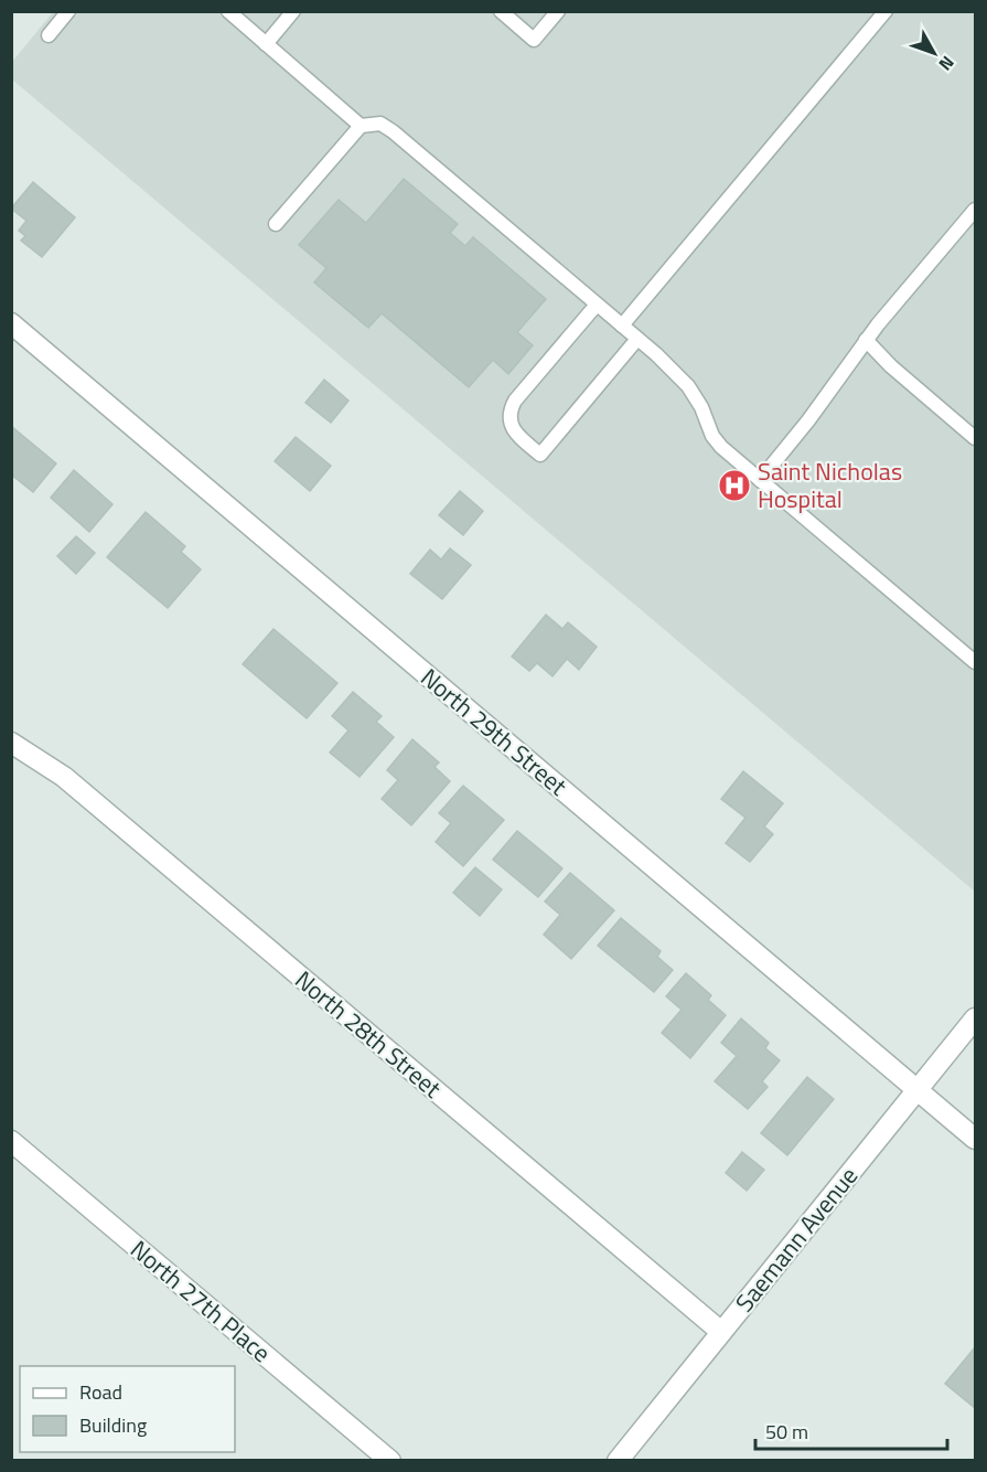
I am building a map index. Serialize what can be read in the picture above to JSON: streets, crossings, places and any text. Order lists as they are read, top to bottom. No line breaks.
{"streets":{"street":["North 29th Street","North 28th Street","Saemann Avenue","North 27th Place"]},"crossings":[["North 29th Street","Saemann Avenue"],["North 28th Street","Saemann Avenue"]],"places":{"hospital":["Saint Nicholas Hospital"]},"legend":["Road","Building"],"scale_bar":"50 m","north":"bottom right"}
